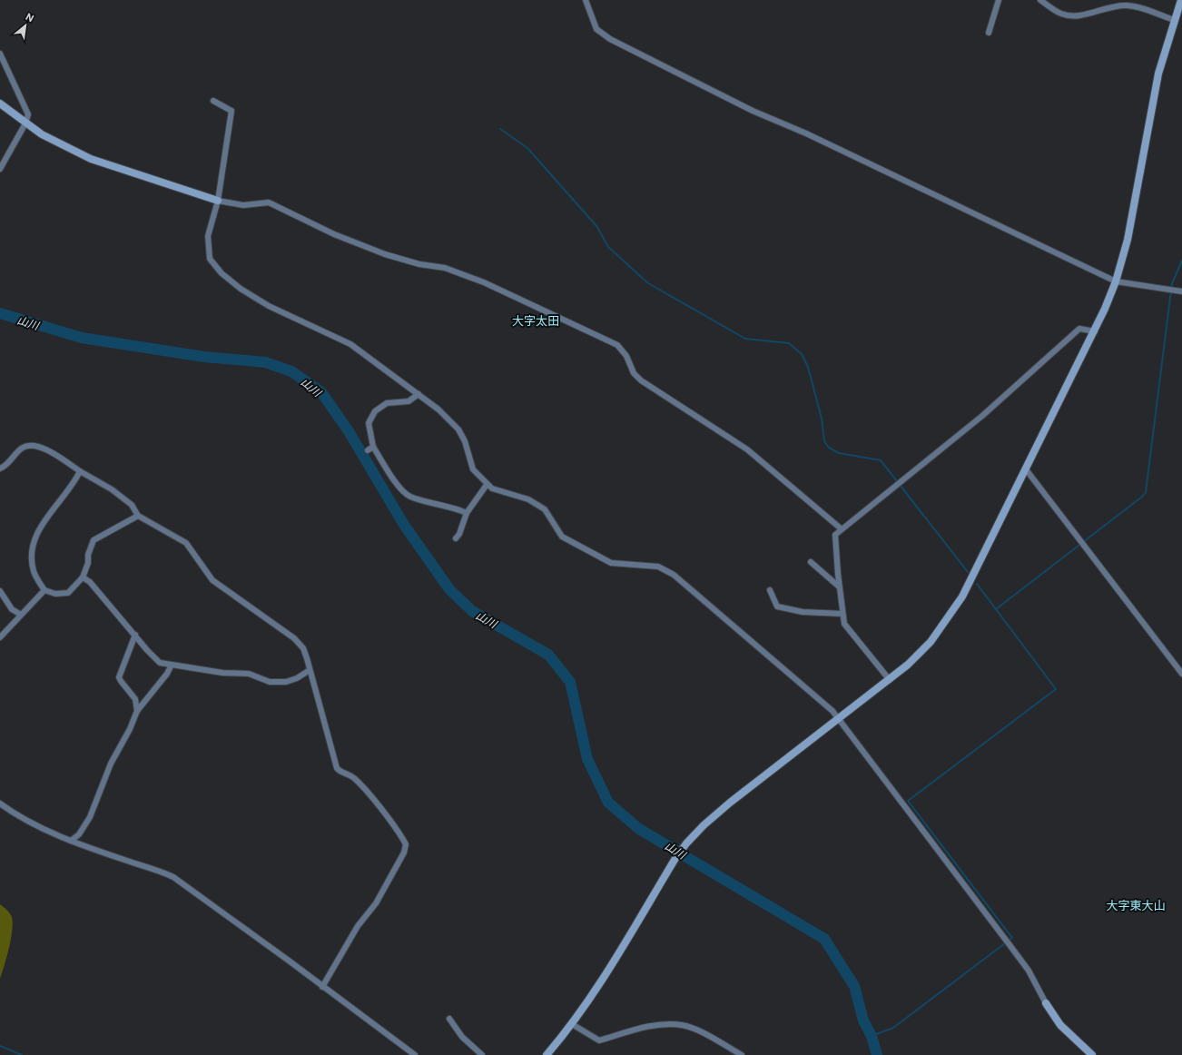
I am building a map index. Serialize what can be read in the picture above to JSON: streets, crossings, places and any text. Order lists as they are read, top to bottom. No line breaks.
{"districts":["大字太田","大字東大山"],"water":["山川"],"north":"top right"}
